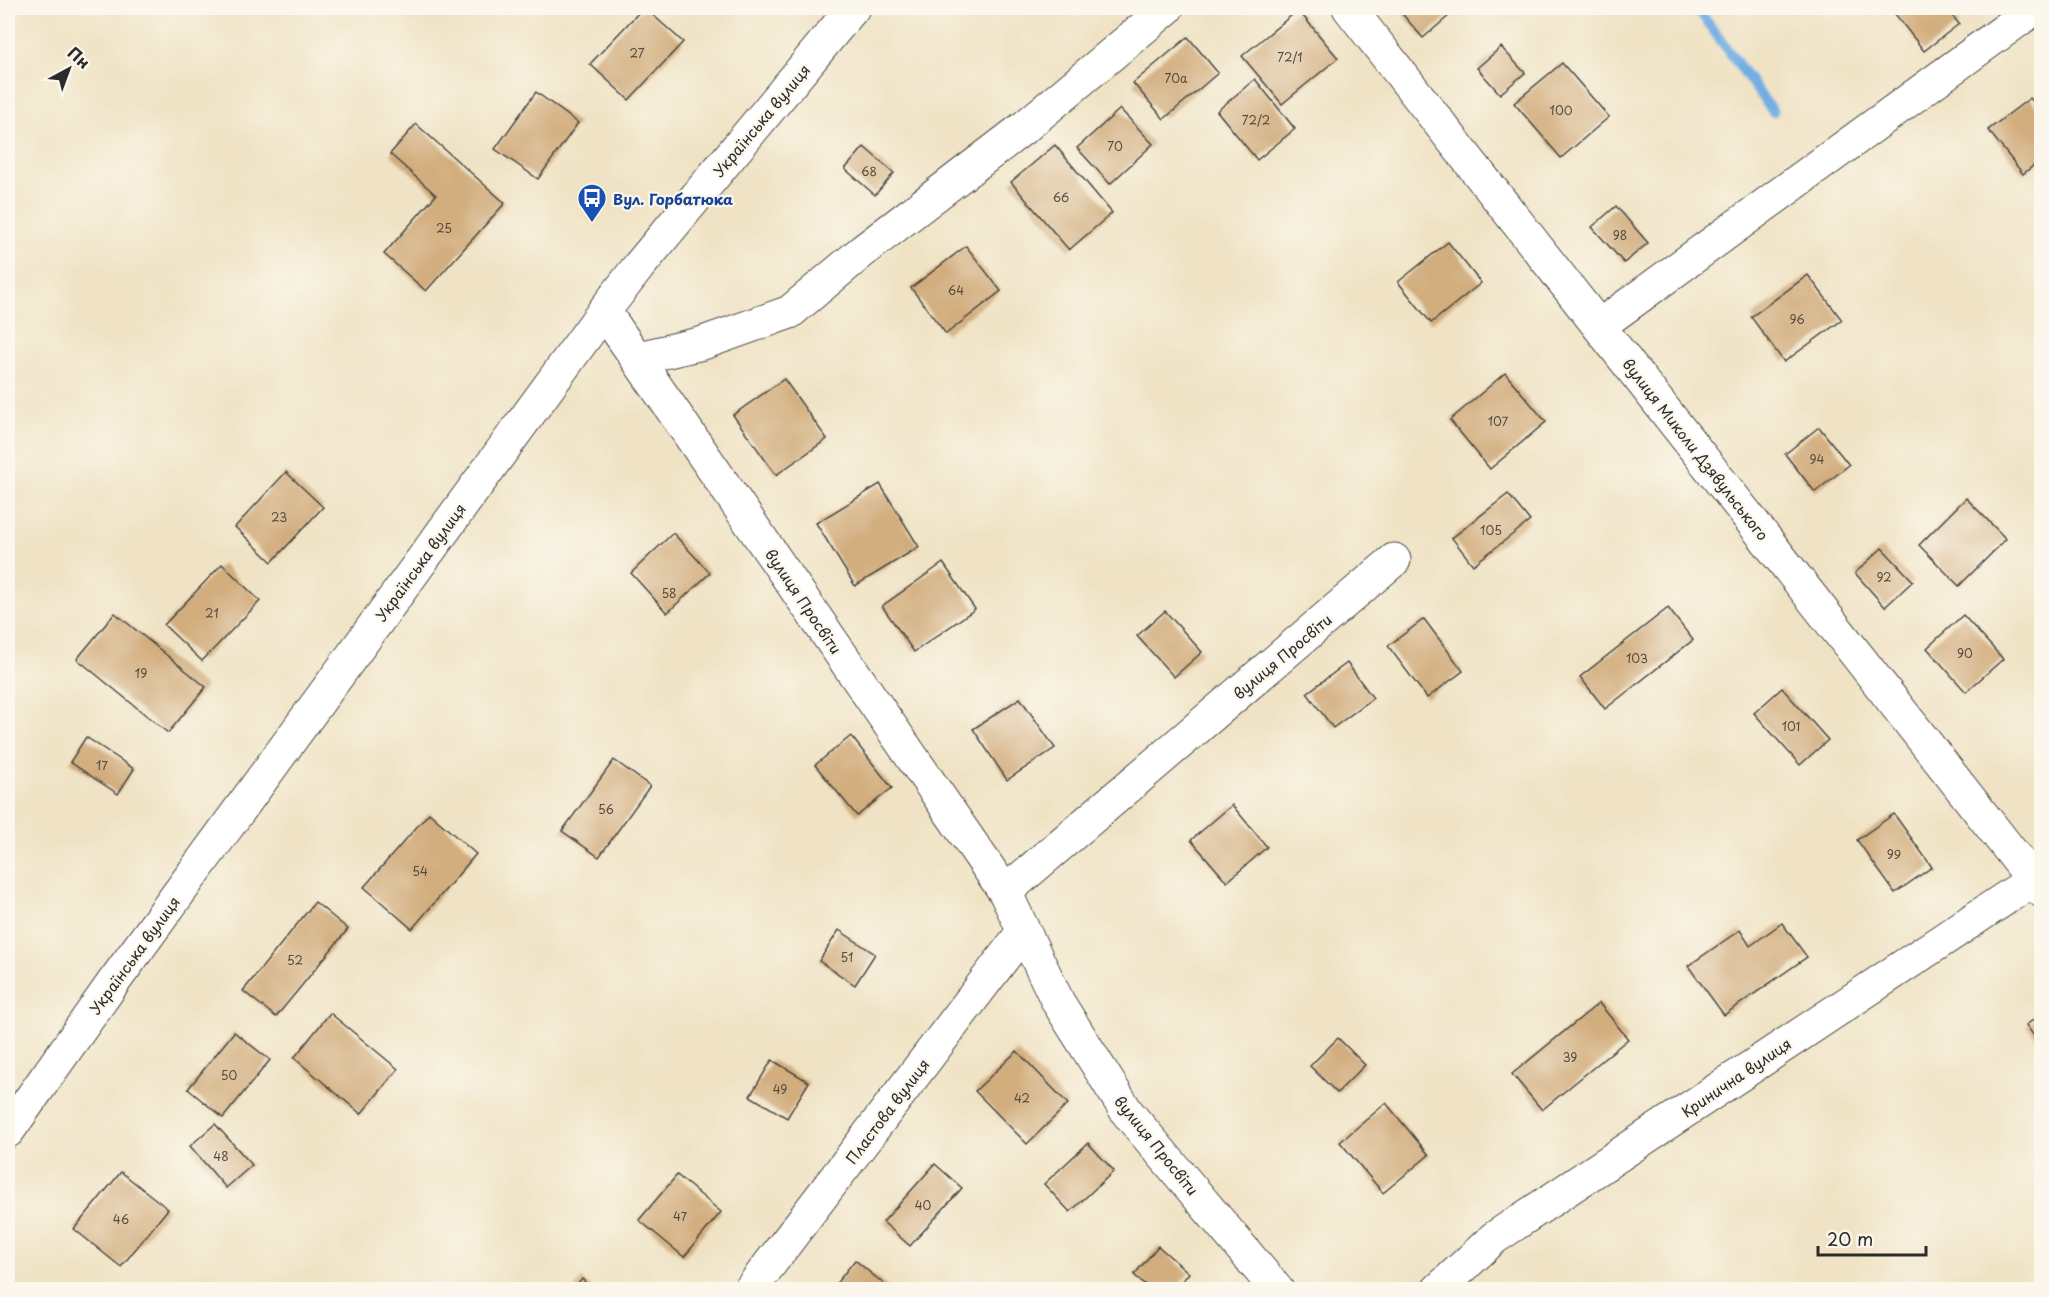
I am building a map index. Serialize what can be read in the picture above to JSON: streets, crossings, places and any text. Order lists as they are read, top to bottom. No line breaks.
{"streets":{"street":["Українська вулиця","вулиця Миколи Дзявульського","вулиця Просвіти","Кринична вулиця","Пластова вулиця"]},"crossings":[["Українська вулиця","вулиця Просвіти"],["вулиця Миколи Дзявульського","Кринична вулиця"],["вулиця Просвіти","Пластова вулиця"]],"places":{"bus stop":["Вул. Горбатюка"]},"house_numbers":["27","72/1","70а","100","72/2","70","68","66","25","98","64","96","107","94","23","105","92","58","21","90","103","19","101","17","56","99","54","51","52","39","50","49","42","48","40","47","46"],"scale_bar":"20 m","north":"top right"}
